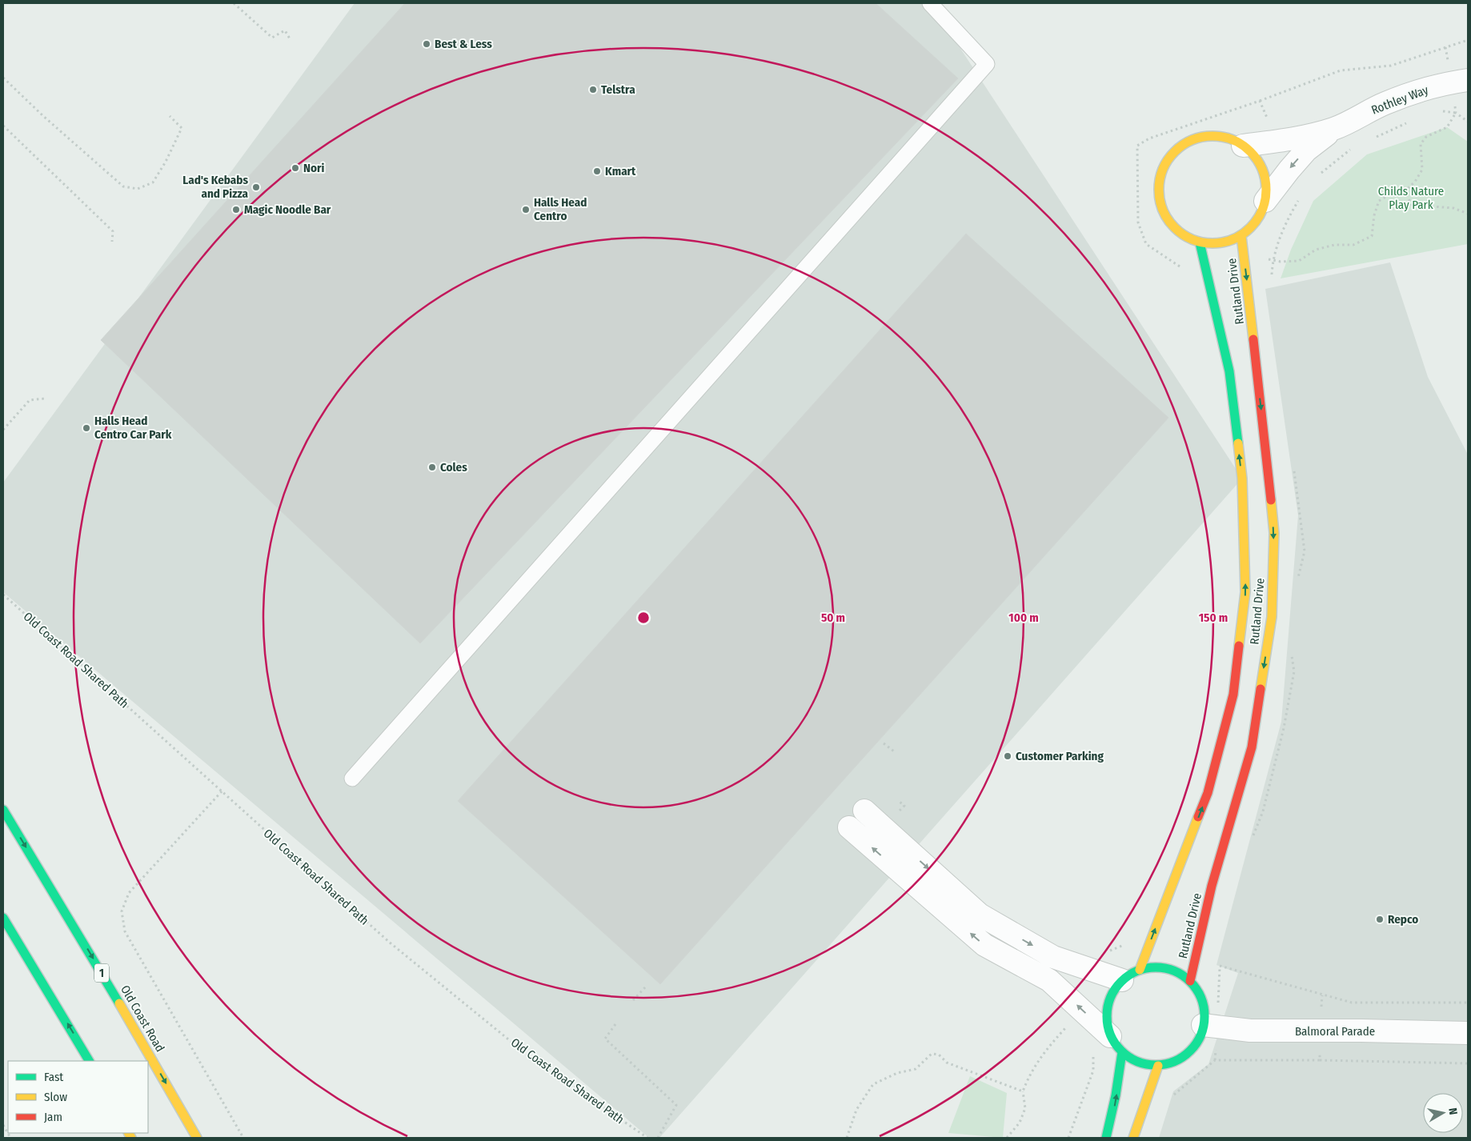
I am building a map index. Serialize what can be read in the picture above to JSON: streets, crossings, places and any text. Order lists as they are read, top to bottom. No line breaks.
{"streets":{"main road":["Rutland Drive","1","Old Coast Road"],"street":["Rothley Way","Balmoral Parade"],"path":["Old Coast Road Shared Path"]},"crossings":[["Rutland Drive","Balmoral Parade"]],"parks":["Childs Nature Play Park"],"places":["Best & Less","Telstra","Nori","Kmart","Lad's Kebabs and Pizza","Magic Noodle Bar","Halls Head Centro","Halls Head Centro Car Park","Coles","Customer Parking","Repco"],"legend":["Fast","Slow","Jam"],"north":"right","rings":["50 m","100 m","150 m"]}
